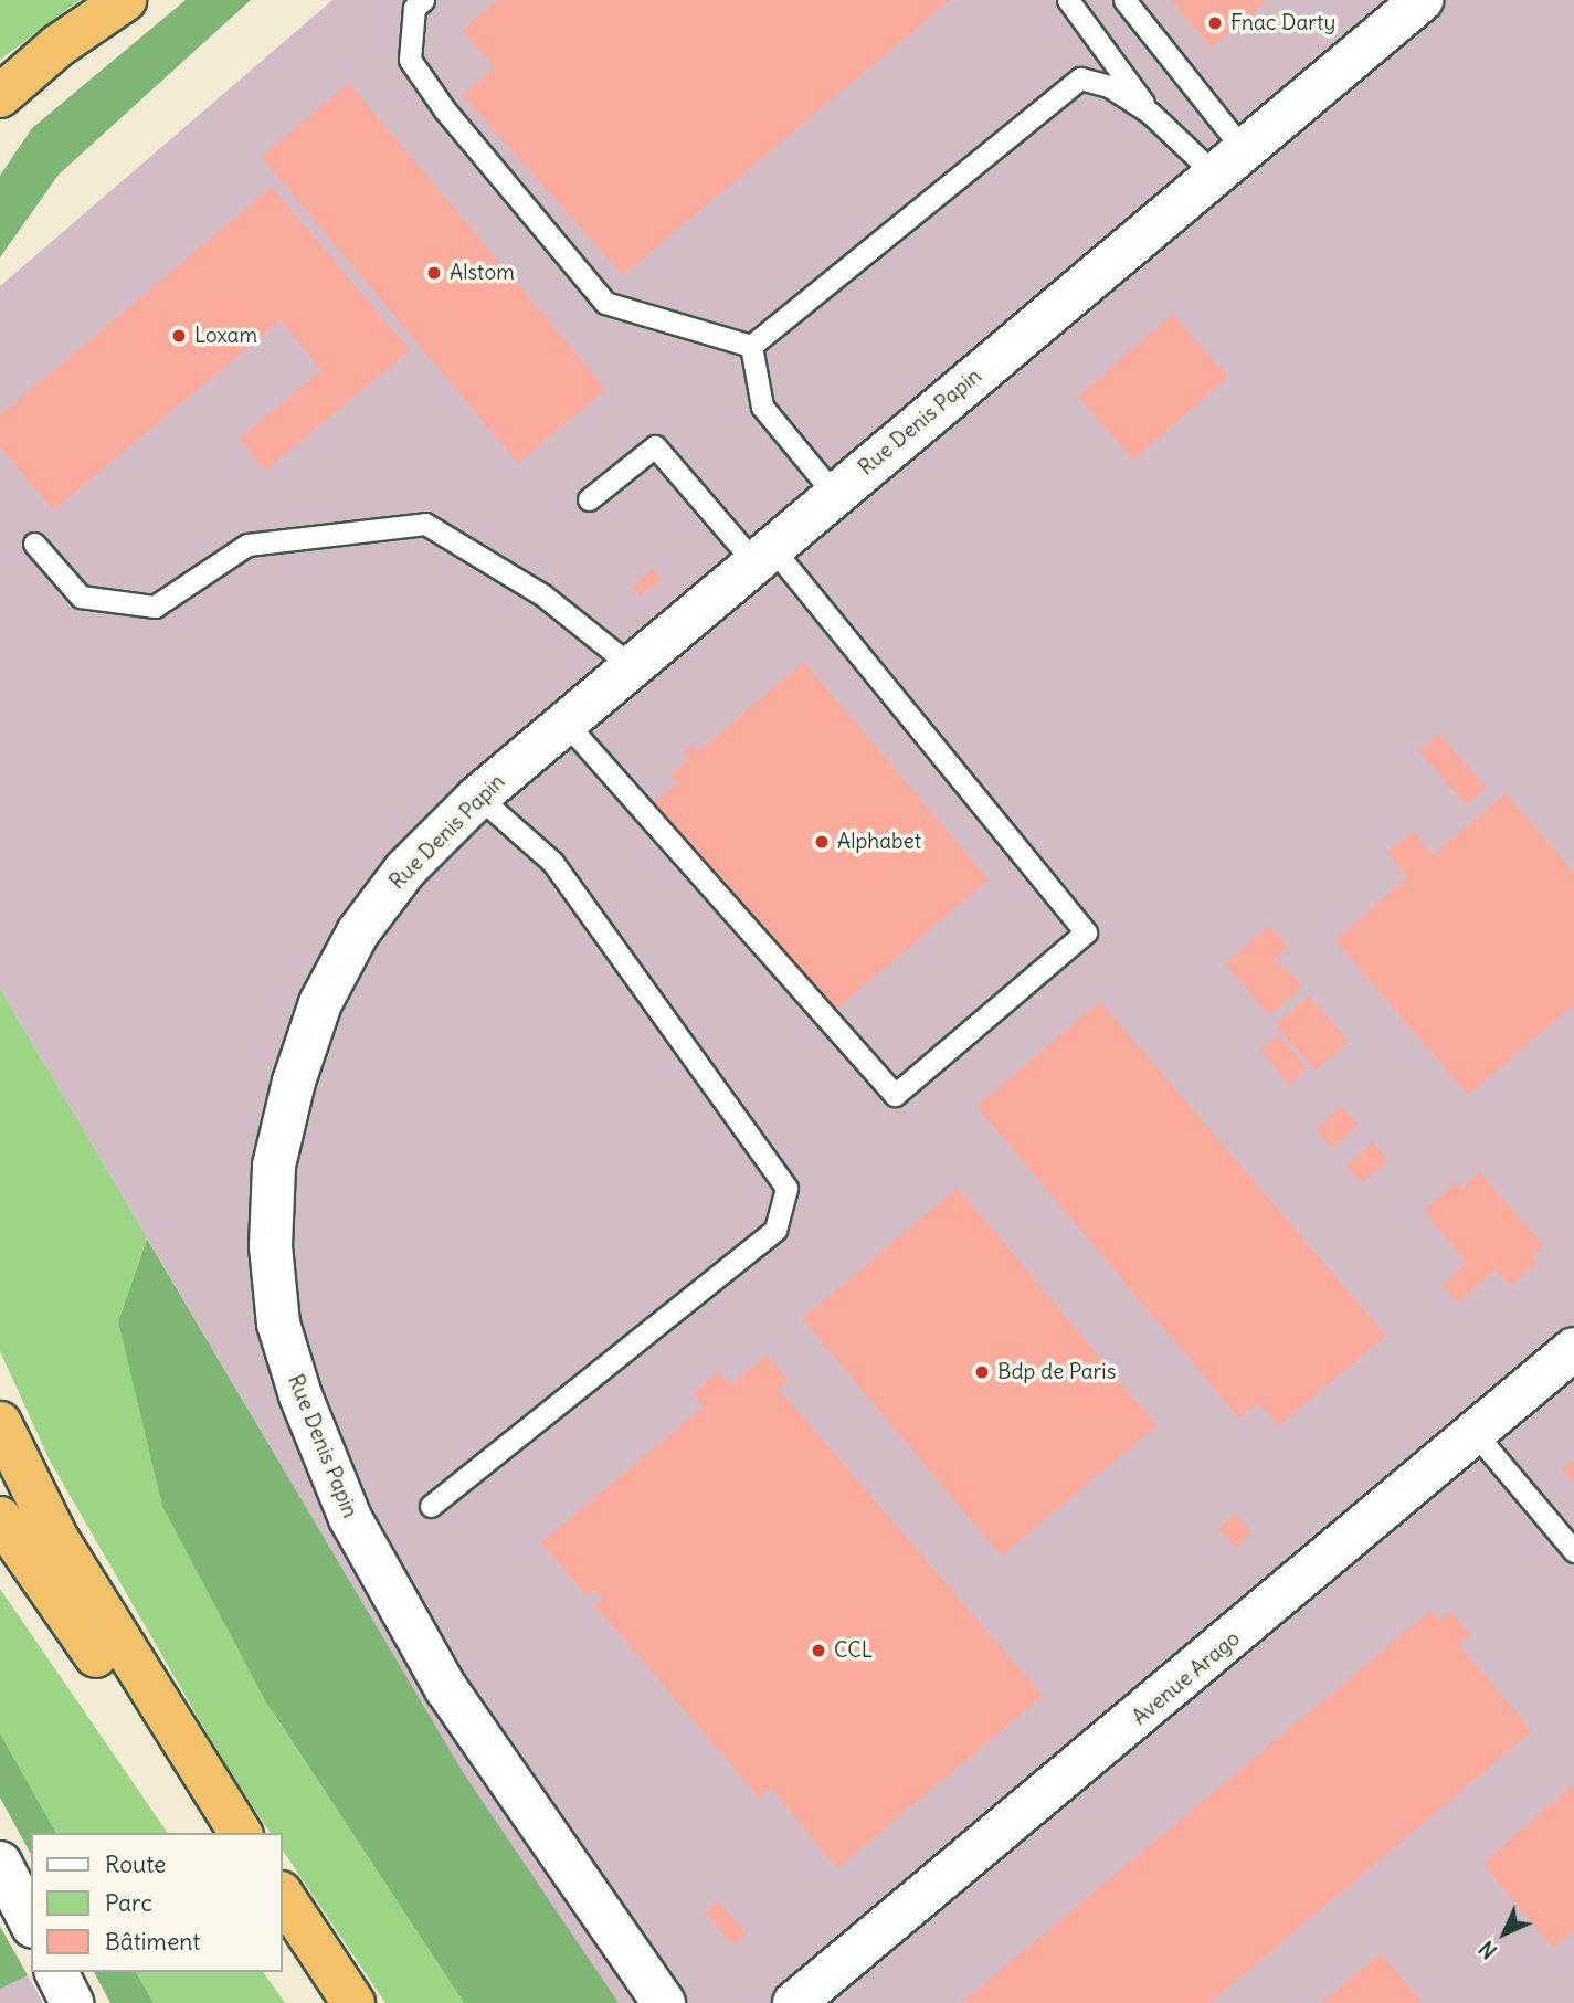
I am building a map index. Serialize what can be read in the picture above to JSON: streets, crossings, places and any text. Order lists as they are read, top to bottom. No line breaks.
{"streets":{"street":["Rue Denis Papin","Avenue Arago"]},"places":["Fnac Darty","Alstom","Loxam","Alphabet","Bdp de Paris","CCL"],"legend":["Route","Parc","Bâtiment"],"north":"bottom left"}
